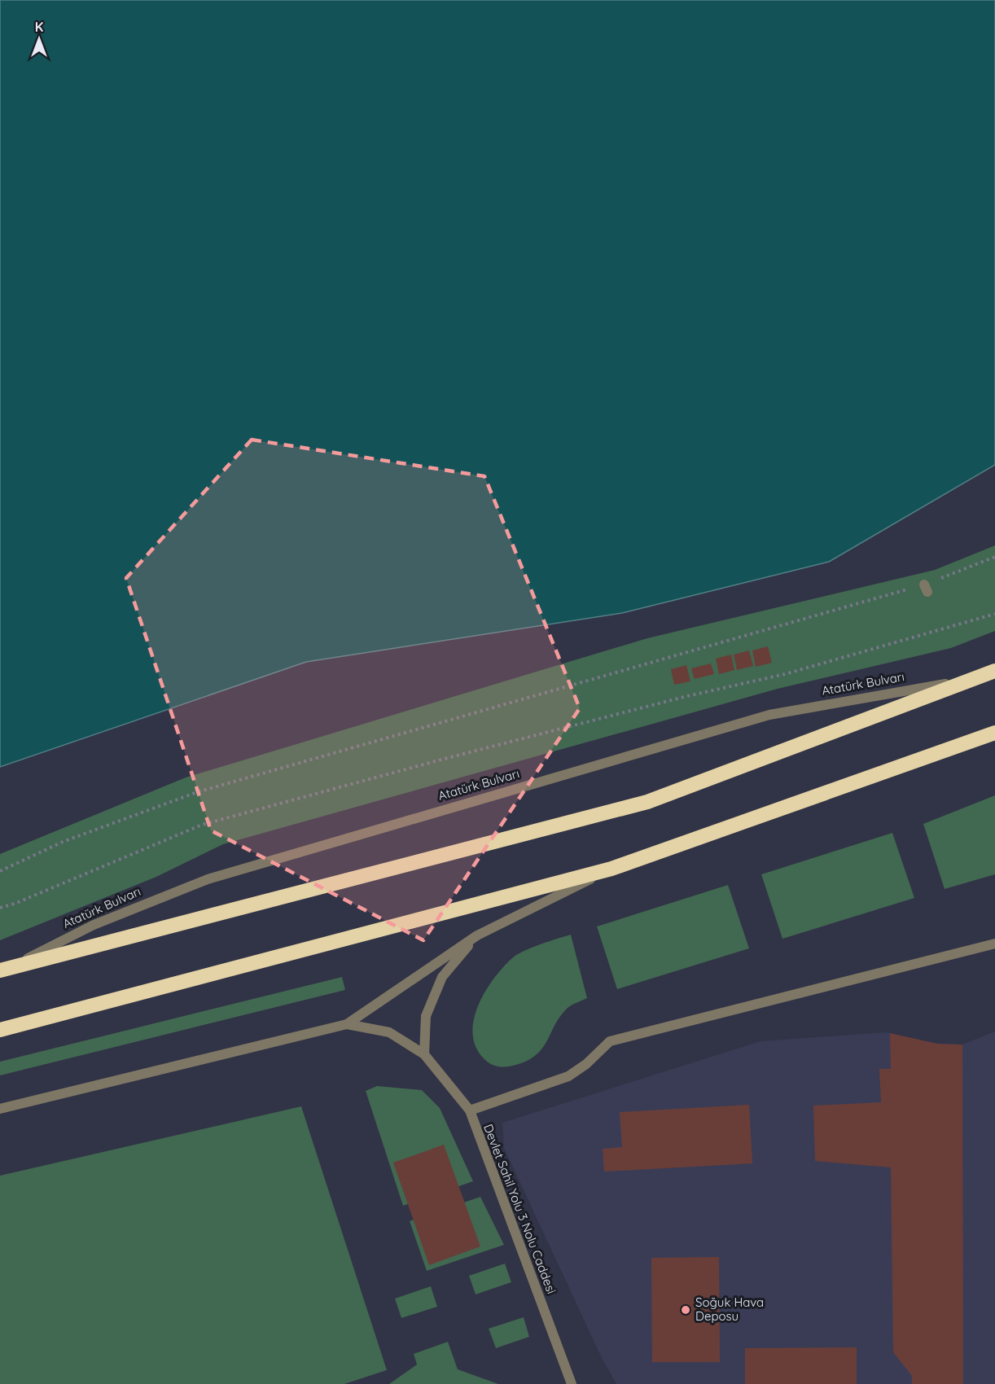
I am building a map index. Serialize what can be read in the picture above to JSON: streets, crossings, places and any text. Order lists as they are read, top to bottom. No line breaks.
{"streets":{"highway":["Atatürk Bulvarı"],"lane":["Devlet Sahil Yolu 3 Nolu Caddesi"]},"places":["Soğuk Hava Deposu"],"north":"top"}
